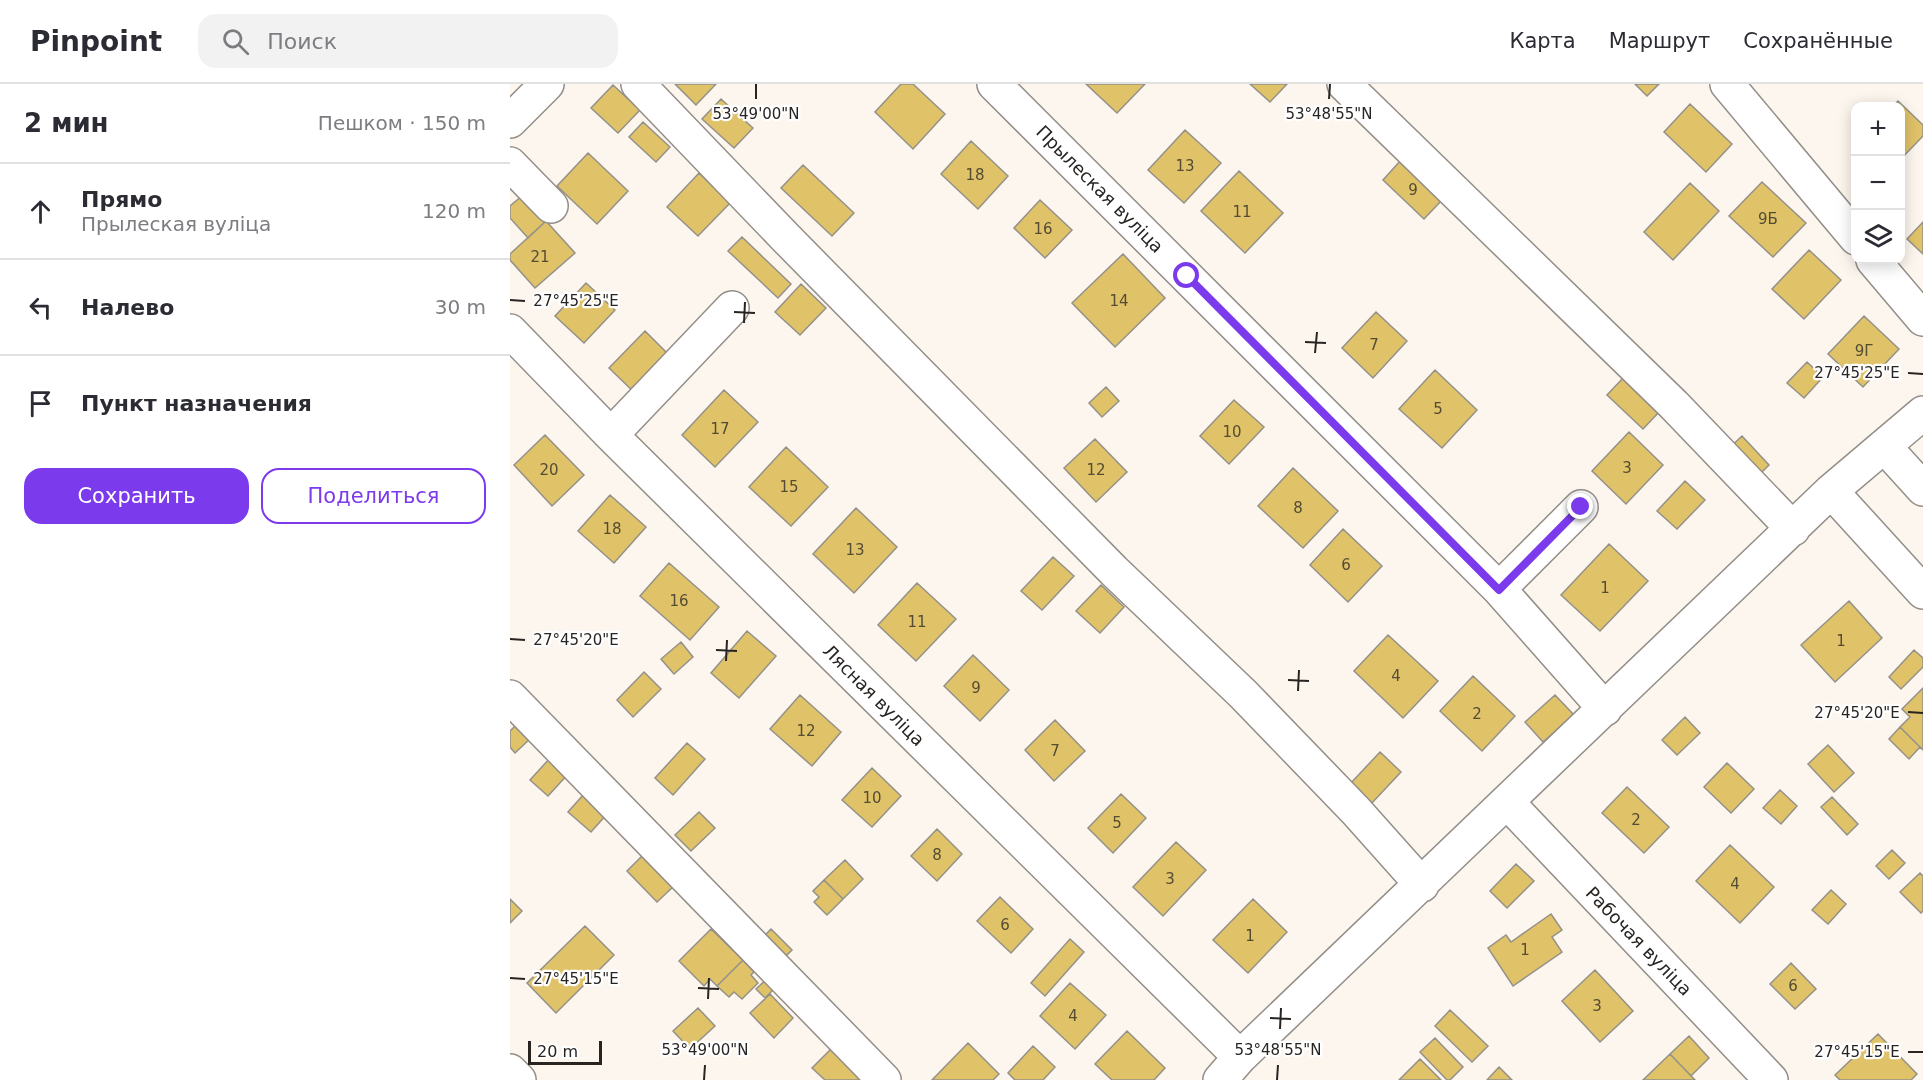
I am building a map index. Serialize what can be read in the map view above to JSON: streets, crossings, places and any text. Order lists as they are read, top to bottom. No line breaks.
{"streets":{"street":["Прылеская вуліца","Лясная вуліца","Рабочая вуліца"]},"house_numbers":["13","18","9","11","9Б","16","21","14","7","9Г","5","17","10","3","20","12","15","8","18","13","6","1","16","11","1","4","9","2","12","7","10","2","5","8","3","4","6","1","1","6","3","4"],"scale_bar":"20 m","page":{"header":"Pinpoint","search":"Поиск","nav":["Карта","Маршрут","Сохранённые"],"heading":["2 мин","Пешком · 150 m"],"map_buttons":["+","−"],"list":[["Прямо","Прылеская вуліца","120 m"],["Налево","30 m"],"Пункт назначения"],"buttons":["Сохранить","Поделиться"],"scale":"20 m"},"coordinates":["53°49'00\"N","53°48'55\"N","27°45'25\"E","27°45'20\"E","27°45'15\"E"]}
